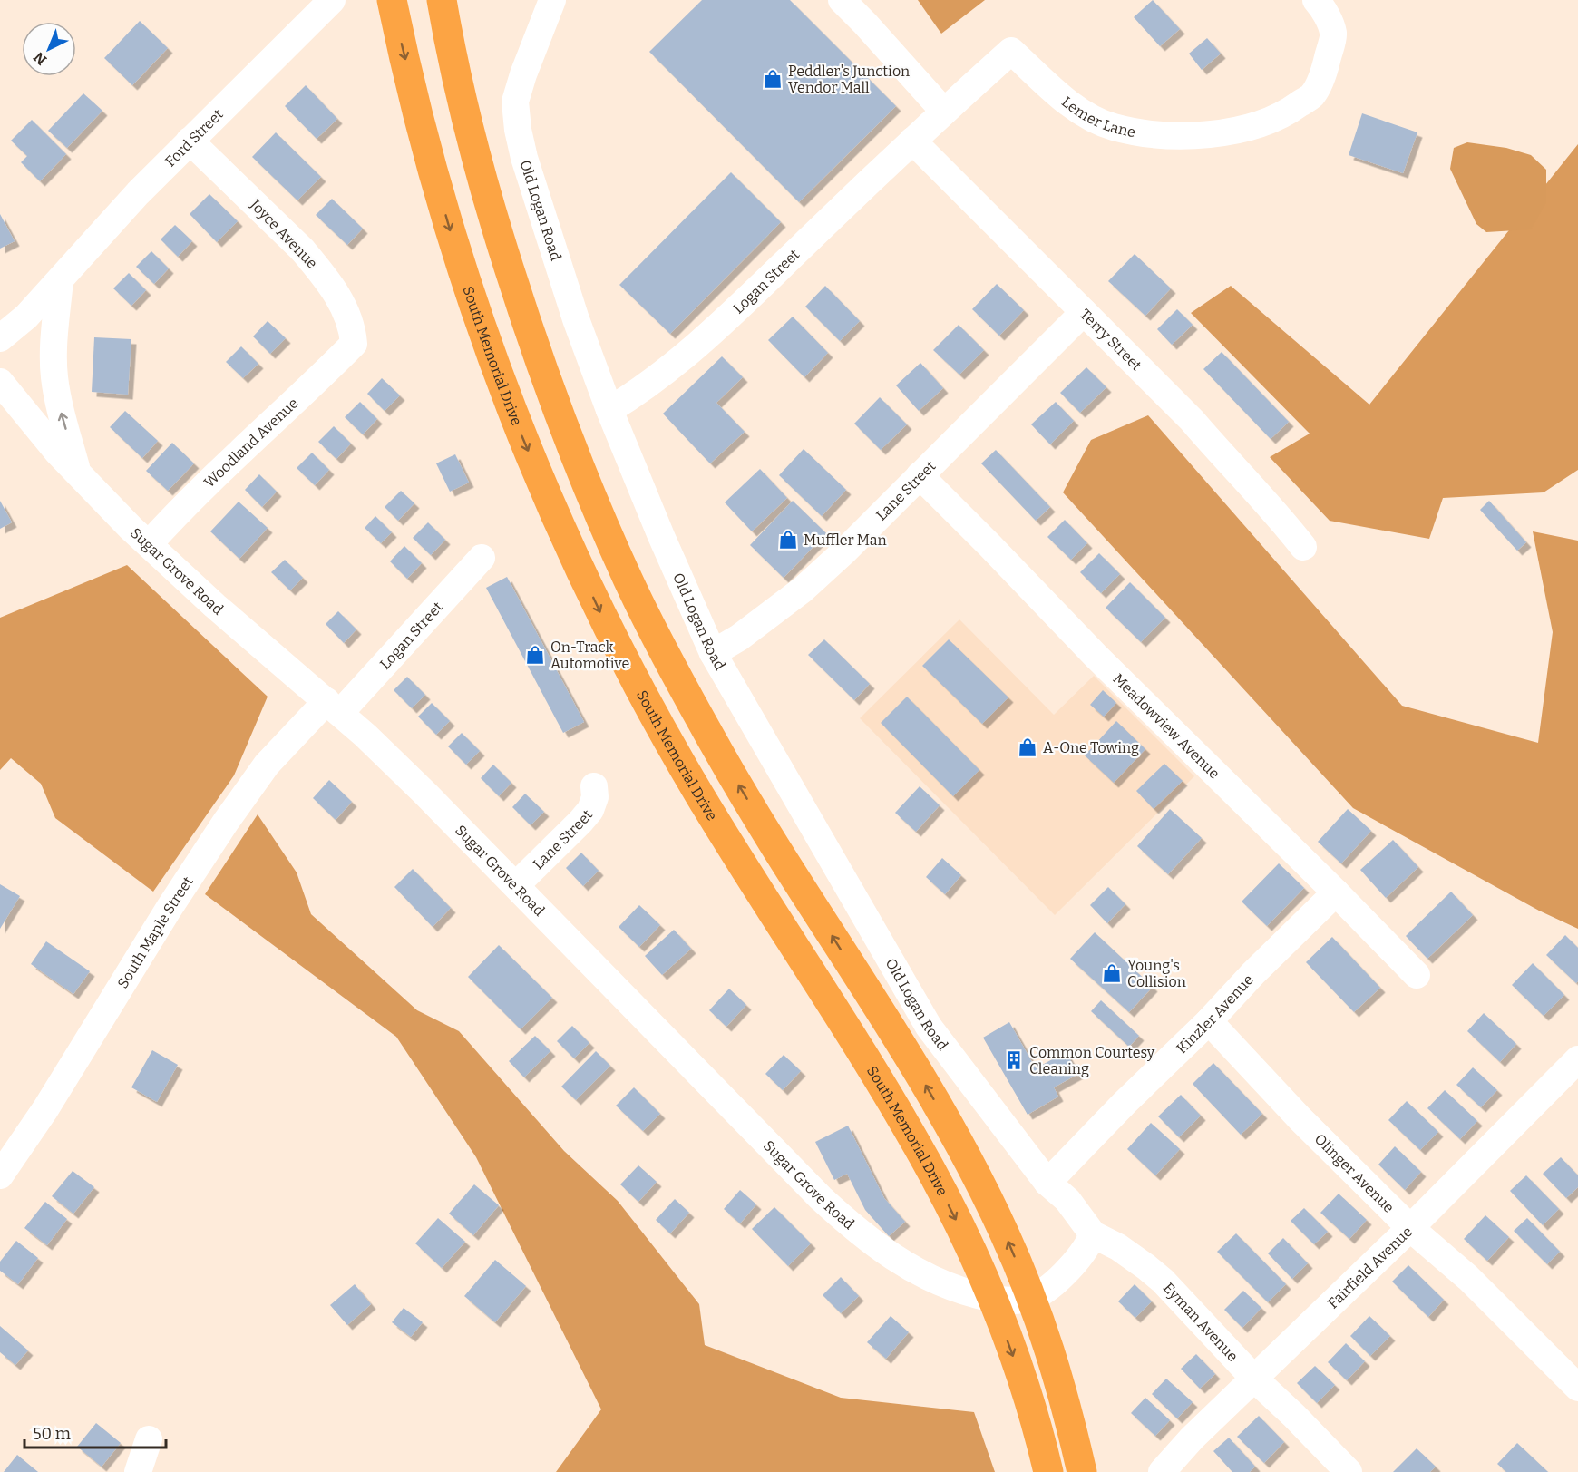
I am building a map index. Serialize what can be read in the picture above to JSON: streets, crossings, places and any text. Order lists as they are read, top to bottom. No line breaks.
{"streets":{"highway":["South Memorial Drive"],"street":["Lemer Lane","Ford Street","Old Logan Road","Joyce Avenue","Logan Street","Terry Street","Woodland Avenue","Lane Street","Sugar Grove Road","Meadowview Avenue","South Maple Street","Kinzler Avenue","Olinger Avenue","Fairfield Avenue","Eyman Avenue"]},"crossings":[["Lemer Lane","Logan Street"],["Ford Street","Joyce Avenue"],["Old Logan Road","Logan Street"],["Old Logan Road","Lane Street"],["Old Logan Road","Kinzler Avenue"],["Old Logan Road","Eyman Avenue"],["Joyce Avenue","Woodland Avenue"],["Logan Street","Terry Street"],["Logan Street","Sugar Grove Road"],["Logan Street","South Maple Street"],["Terry Street","Lane Street"],["South Memorial Drive","Sugar Grove Road"],["Woodland Avenue","Sugar Grove Road"],["Lane Street","Sugar Grove Road"],["Lane Street","Meadowview Avenue"],["Sugar Grove Road","South Maple Street"],["Meadowview Avenue","Kinzler Avenue"],["Kinzler Avenue","Olinger Avenue"],["Kinzler Avenue","Eyman Avenue"],["Olinger Avenue","Fairfield Avenue"],["Fairfield Avenue","Eyman Avenue"]],"places":{"shop":["Peddler's Junction Vendor Mall","Muffler Man","On-Track Automotive","A-One Towing","Young's Collision"],"building":["Common Courtesy Cleaning"]},"scale_bar":"50 m","north":"bottom left"}
